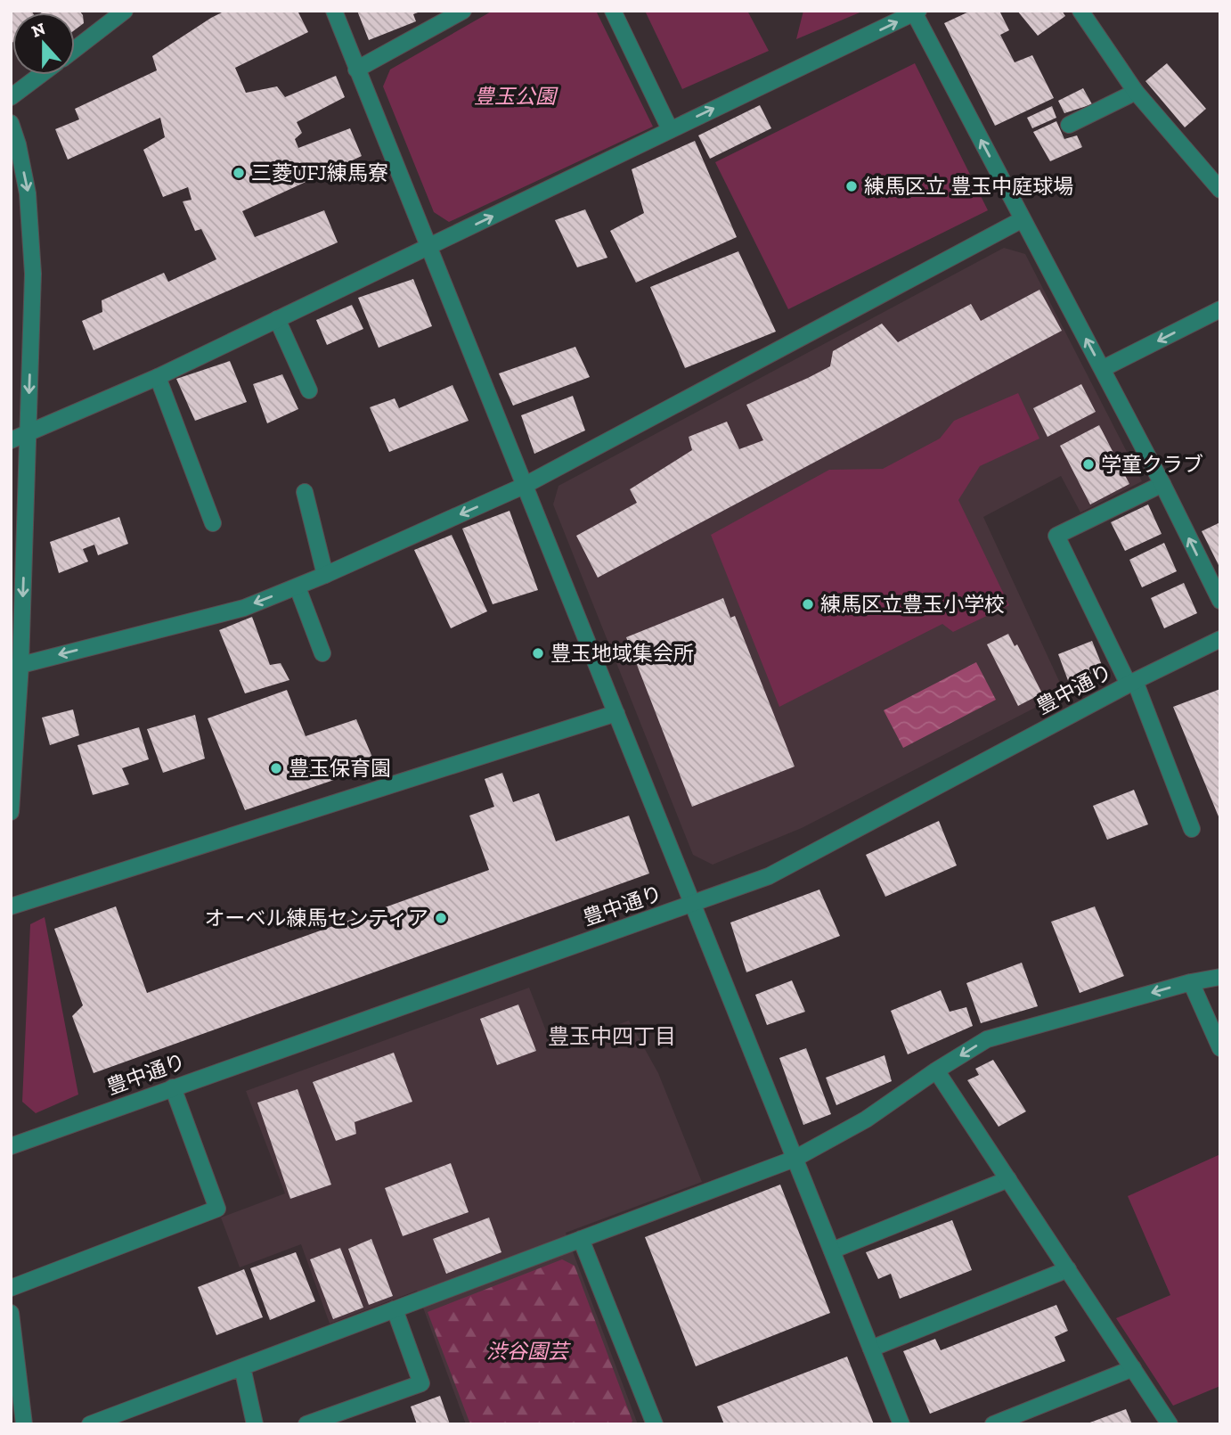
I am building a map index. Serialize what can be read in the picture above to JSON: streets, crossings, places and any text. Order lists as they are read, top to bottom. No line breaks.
{"streets":{"street":["豊中通り"]},"districts":["豊玉中四丁目"],"parks":["豊玉公園","渋谷園芸"],"places":["三菱UFJ練馬寮","練馬区立 豊玉中庭球場","学童クラブ","練馬区立豊玉小学校","豊玉地域集会所","豊玉保育園","オーベル練馬センティア"],"north":"top"}
